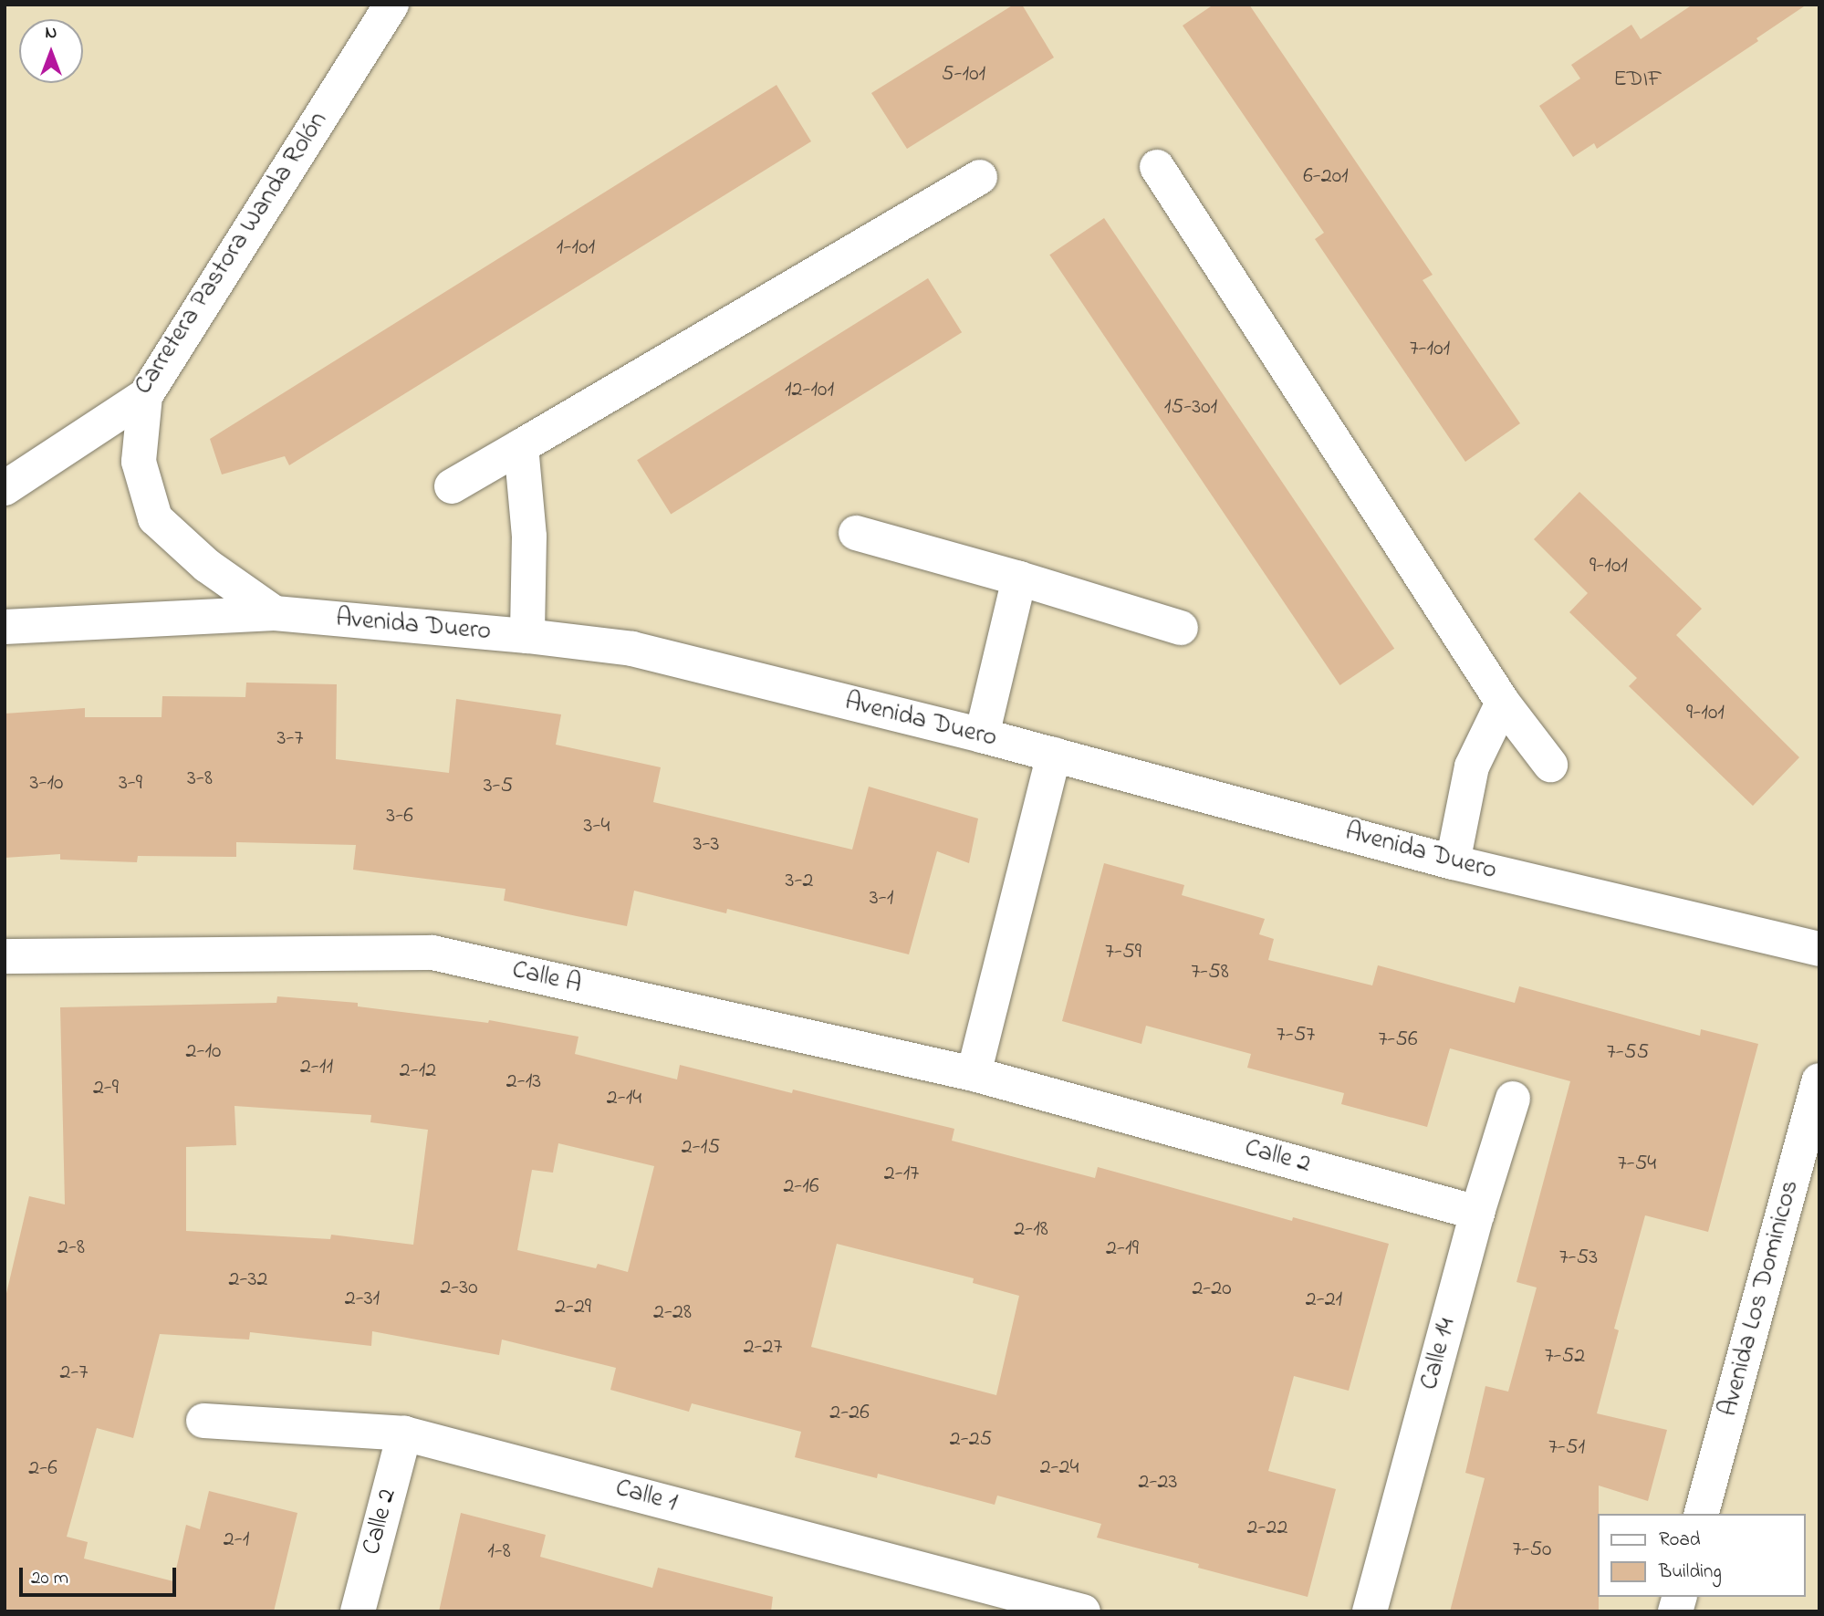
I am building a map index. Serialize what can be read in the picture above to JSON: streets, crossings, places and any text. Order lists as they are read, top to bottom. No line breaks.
{"streets":{"street":["Carretera Pastora Wanda Rolón","Avenida Duero","Calle A","Calle 2","Avenida Los Dominicos","Calle 14","Calle 1"]},"crossings":[["Calle A","Calle 2"],["Calle 2","Calle 14"],["Calle 2","Calle 1"]],"house_numbers":["5-101","EDIF","6-201","1-101","7-101","12-101","15-301","9-101","9-101","3-7","3-8","3-10","3-9","3-5","3-6","3-4","3-3","3-2","3-1","7-59","7-58","7-57","7-56","2-10","7-55","2-11","2-12","2-13","2-9","2-14","2-15","7-54","2-17","2-16","2-18","2-8","2-19","7-53","2-32","2-30","2-20","2-31","2-21","2-29","2-28","2-27","7-52","2-7","2-26","2-25","7-51","2-24","2-6","2-23","2-22","2-1","7-50","1-8"],"legend":["Road","Building"],"scale_bar":"20 m","north":"top"}
